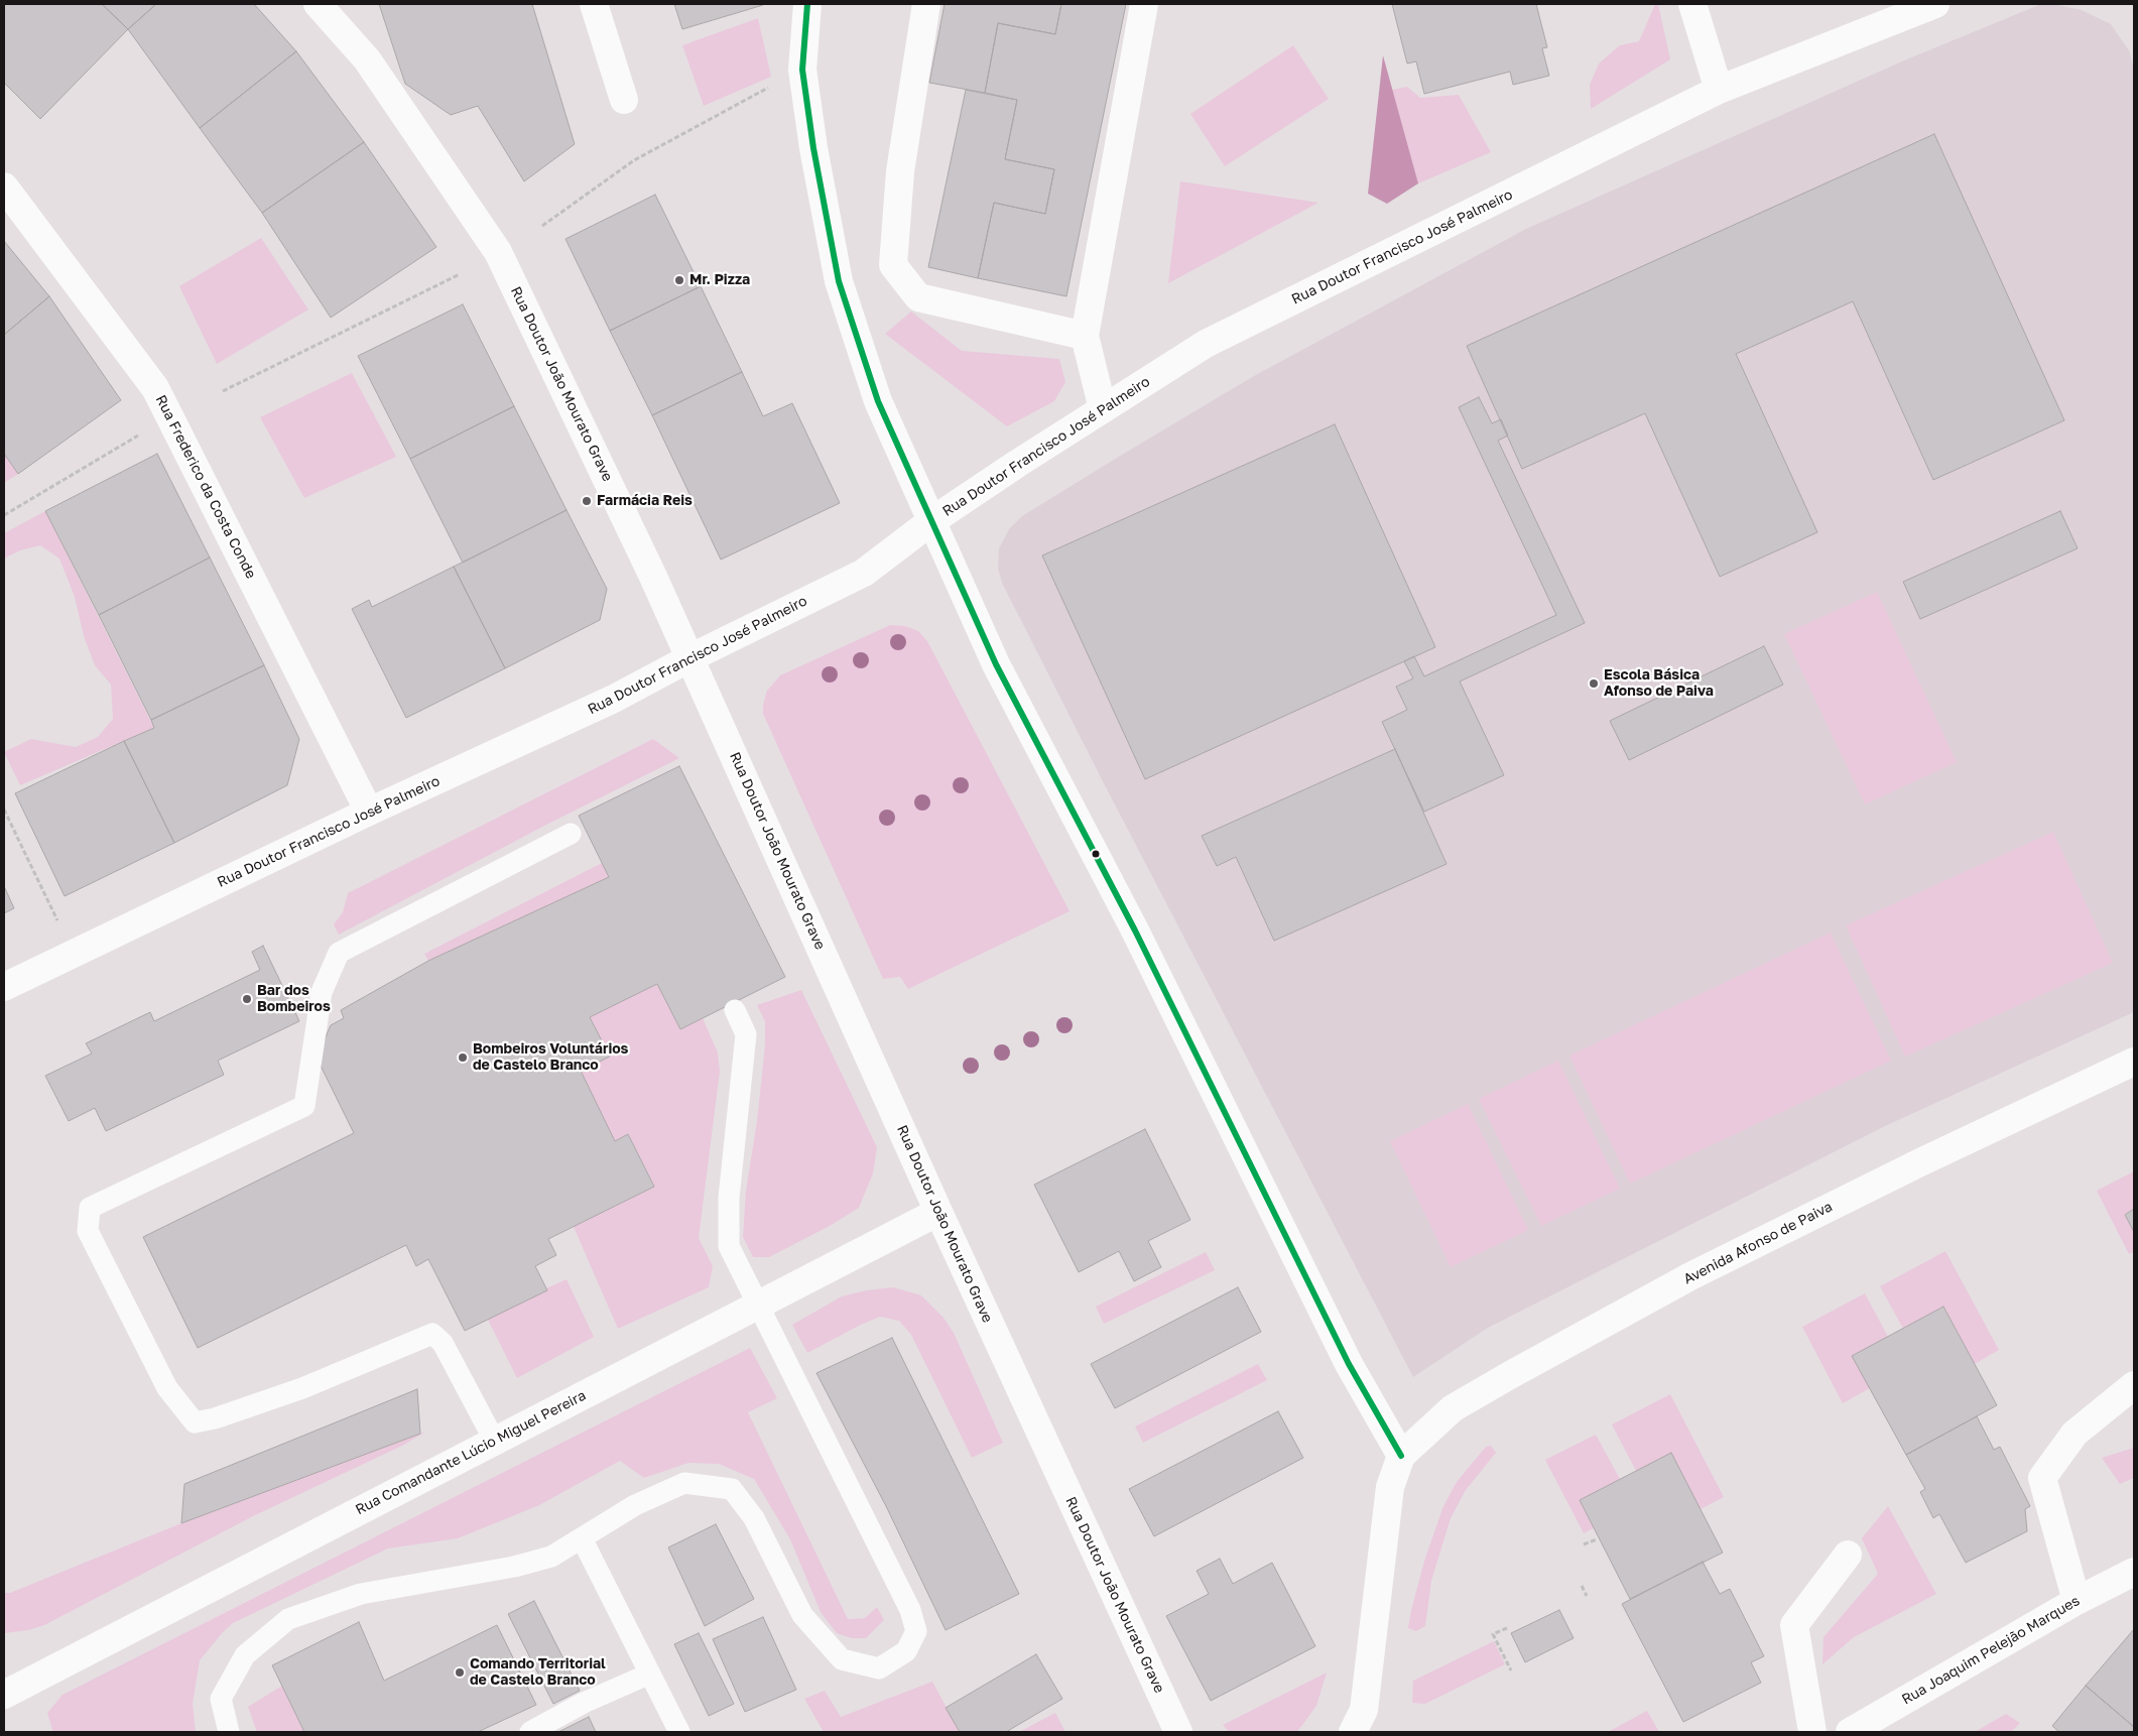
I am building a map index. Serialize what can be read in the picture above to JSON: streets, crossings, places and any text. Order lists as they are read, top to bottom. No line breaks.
{"streets":{"street":["Rua Doutor Francisco José Palmeiro","Rua Doutor João Mourato Grave","Rua Frederico da Costa Conde","Avenida Afonso de Paiva","Rua Comandante Lúcio Miguel Pereira","Rua Joaquim Pelejão Marques"]},"crossings":[["Rua Doutor Francisco José Palmeiro","Rua Doutor João Mourato Grave"],["Rua Doutor Francisco José Palmeiro","Rua Frederico da Costa Conde"],["Rua Doutor João Mourato Grave","Rua Comandante Lúcio Miguel Pereira"]],"places":["Mr. Pizza","Farmácia Reis","Escola Básica Afonso de Paiva","Bar dos Bombeiros","Bombeiros Voluntários de Castelo Branco","Comando Territorial de Castelo Branco"]}
